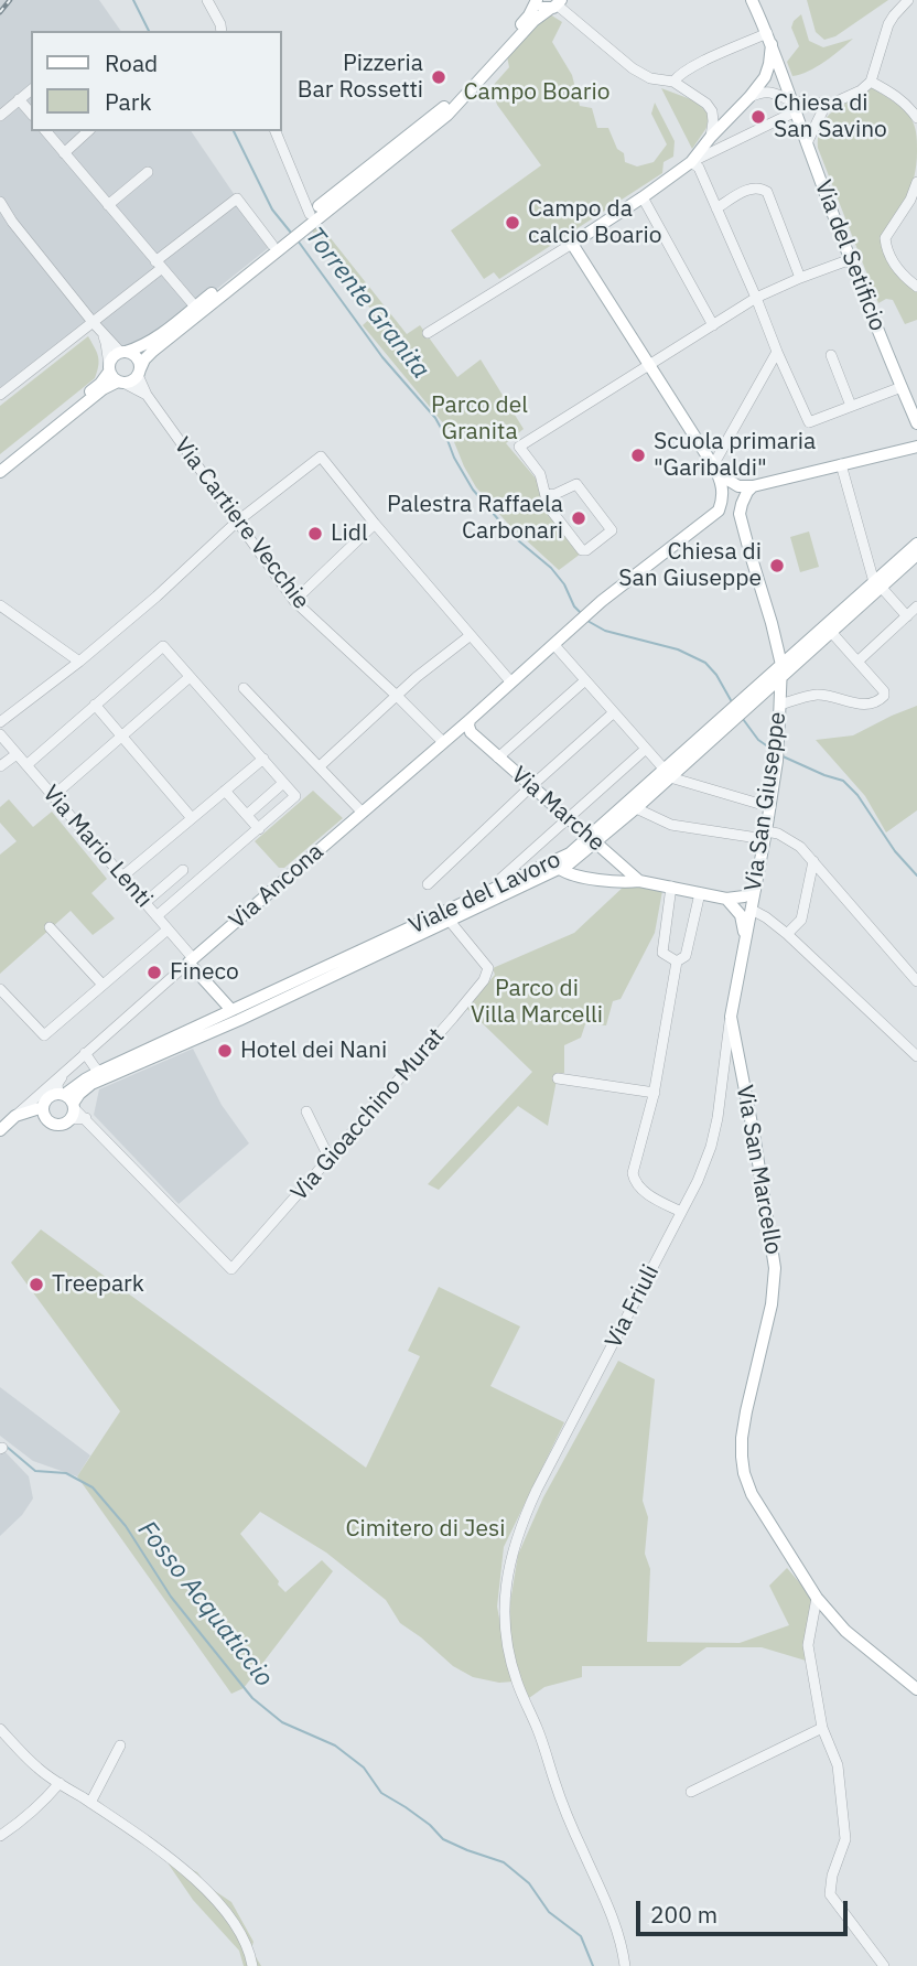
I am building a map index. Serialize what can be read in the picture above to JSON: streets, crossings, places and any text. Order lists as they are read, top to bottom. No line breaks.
{"streets":{"main road":["Via del Setificio","Via San Giuseppe","Via Marche","Via Mario Lenti","Via Ancona","Viale del Lavoro","Via San Marcello"],"street":["Via Cartiere Vecchie","Via Gioacchino Murat","Via Friuli"]},"crossings":[["Via Cartiere Vecchie","Via Ancona"],["Via San Giuseppe","Via Marche"],["Via San Giuseppe","Viale del Lavoro"],["Via San Giuseppe","Via San Marcello"],["Via Marche","Via Ancona"],["Via Marche","Viale del Lavoro"],["Via Marche","Via San Marcello"],["Via Mario Lenti","Via Ancona"],["Via Mario Lenti","Viale del Lavoro"],["Via Ancona","Viale del Lavoro"],["Viale del Lavoro","Via Gioacchino Murat"],["Via San Marcello","Via Friuli"]],"water":["Torrente Granita","Fosso Acquaticcio"],"parks":["Campo Boario","Parco del Granita","Parco di Villa Marcelli","Cimitero di Jesi"],"places":["Pizzeria Bar Rossetti","Chiesa di San Savino","Campo da calcio Boario","Scuola primaria \"Garibaldi\"","Palestra Raffaela Carbonari","Lidl","Chiesa di San Giuseppe","Fineco","Hotel dei Nani","Treepark"],"legend":["Road","Park"],"scale_bar":"200 m"}
